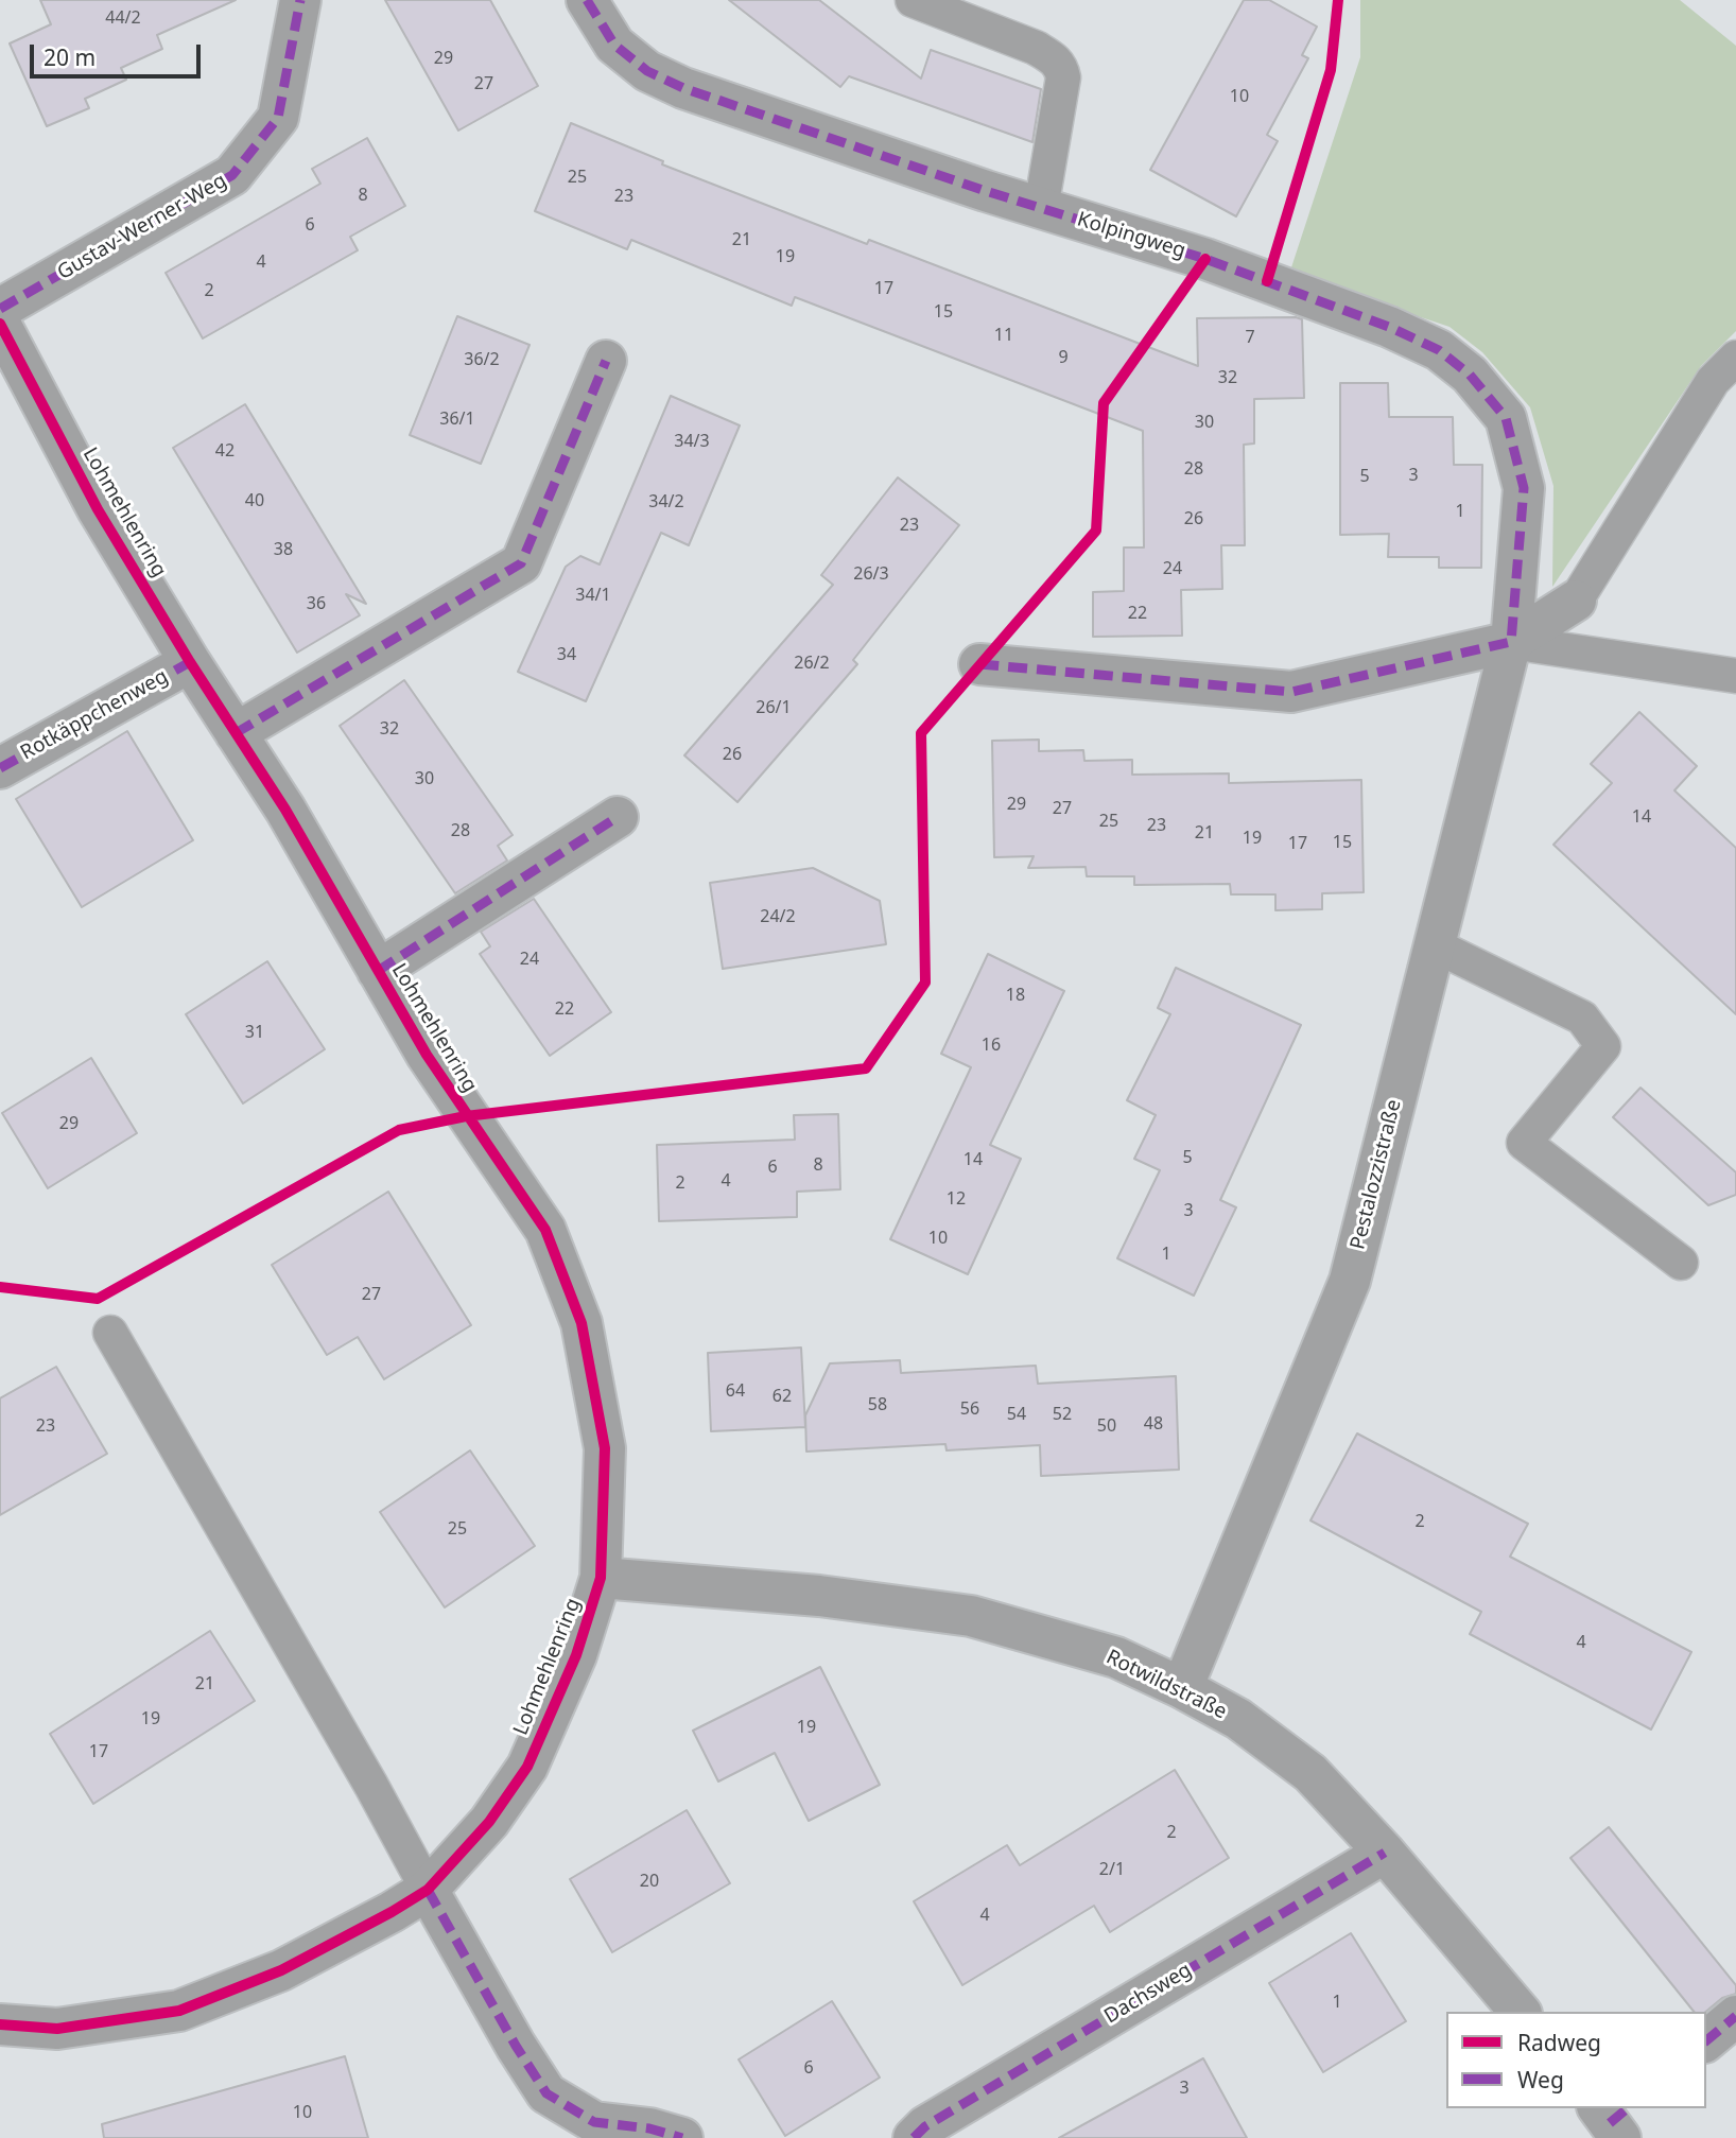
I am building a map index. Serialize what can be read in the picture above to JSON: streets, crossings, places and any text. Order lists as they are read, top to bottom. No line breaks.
{"streets":{"street":["Gustav-Werner-Weg","Kolpingweg","Lohmehlenring","Rotkäppchenweg","Pestalozzistraße","Rotwildstraße","Dachsweg"]},"crossings":[["Kolpingweg","Pestalozzistraße"],["Lohmehlenring","Rotkäppchenweg"],["Lohmehlenring","Rotwildstraße"],["Pestalozzistraße","Rotwildstraße"],["Rotwildstraße","Dachsweg"]],"house_numbers":["44/2","29","27","10","25","8","23","6","21","19","4","17","2","15","11","7","9","36/2","32","36/1","30","34/3","42","28","3","5","40","34/2","1","26","23","38","24","26/3","34/1","36","22","34","26/2","26/1","32","26","30","29","27","14","25","23","28","21","19","15","17","24/2","24","18","22","31","16","29","5","14","8","6","4","2","12","3","10","1","27","64","62","58","56","54","52","48","23","50","2","25","4","21","19","19","17","2","2/1","20","4","1","6","3","10"],"legend":["Radweg","Weg"],"scale_bar":"20 m"}
